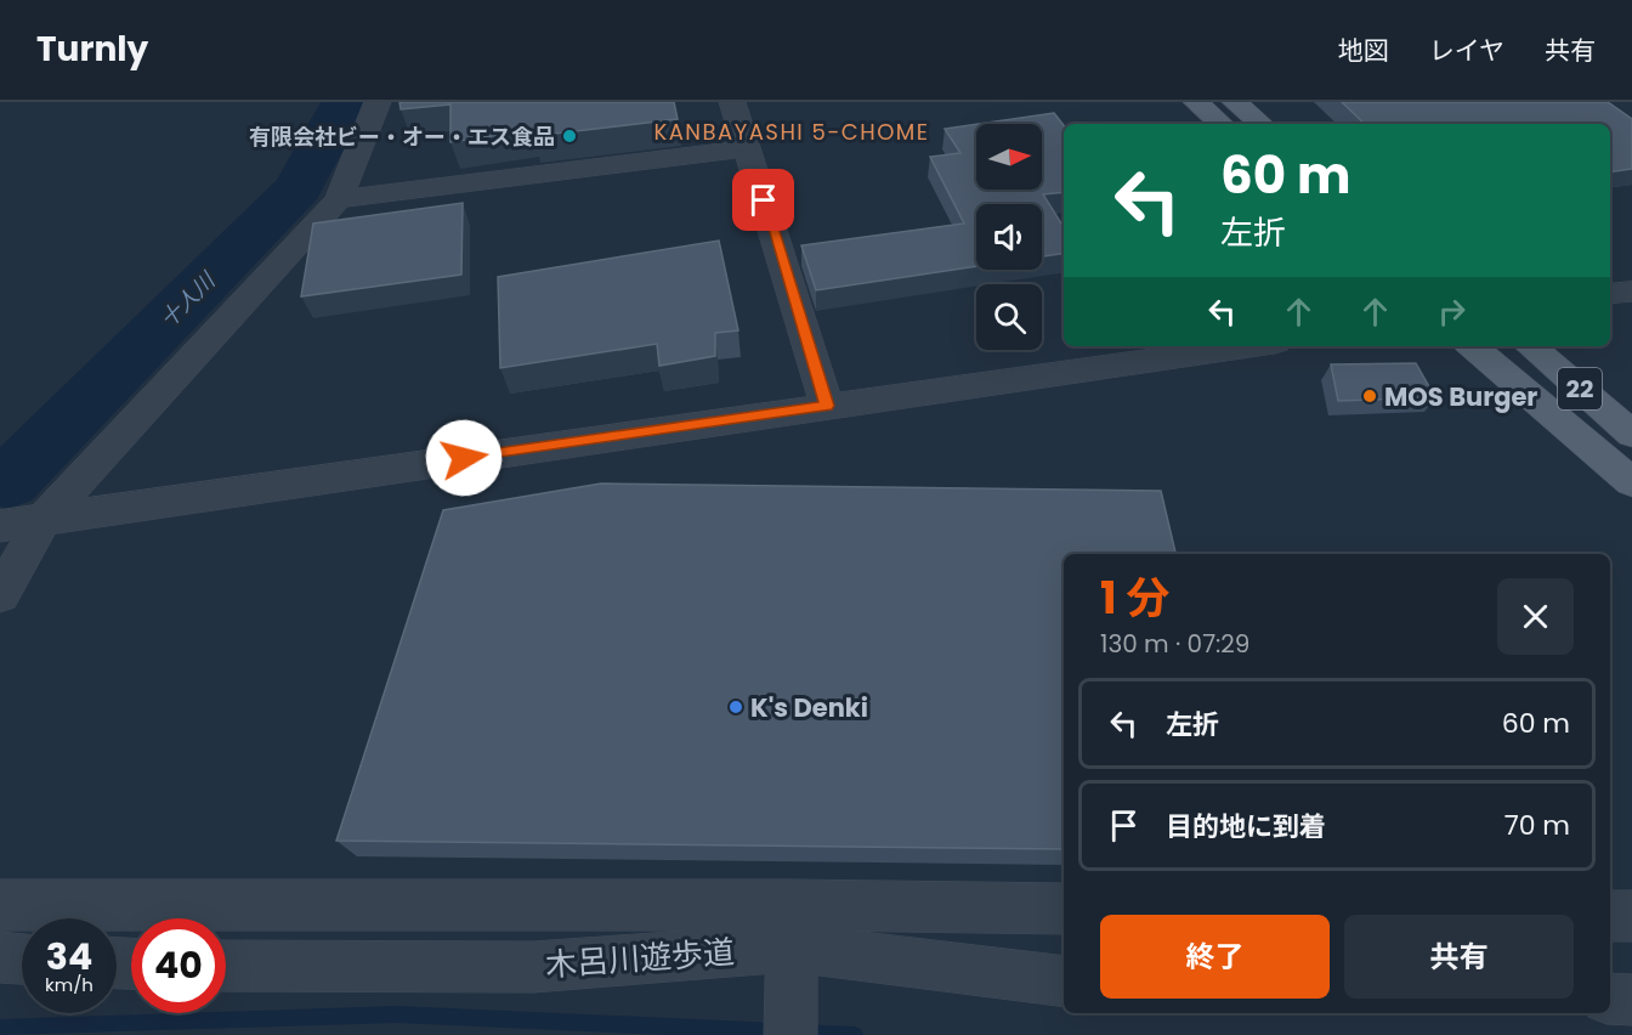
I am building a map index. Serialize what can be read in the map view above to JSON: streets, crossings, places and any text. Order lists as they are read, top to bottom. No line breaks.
{"streets":{"main road":["22"],"street":["木呂川遊歩道"]},"districts":["KANBAYASHI 5-CHOME"],"water":["十人川"],"places":["有限会社ビー・オー・エス食品","MOS Burger","K's Denki"],"north":"right","page":{"header":"Turnly","nav":["地図","レイヤ","共有"],"turn":["60 m","左折"],"heading":["1 分","130 m · 07:29"],"list":[{"name":"左折","value":"60 m"},{"name":"目的地に到着","value":"70 m"}],"buttons":["終了","共有"],"speed":"34 km/h","limit":"40"}}
